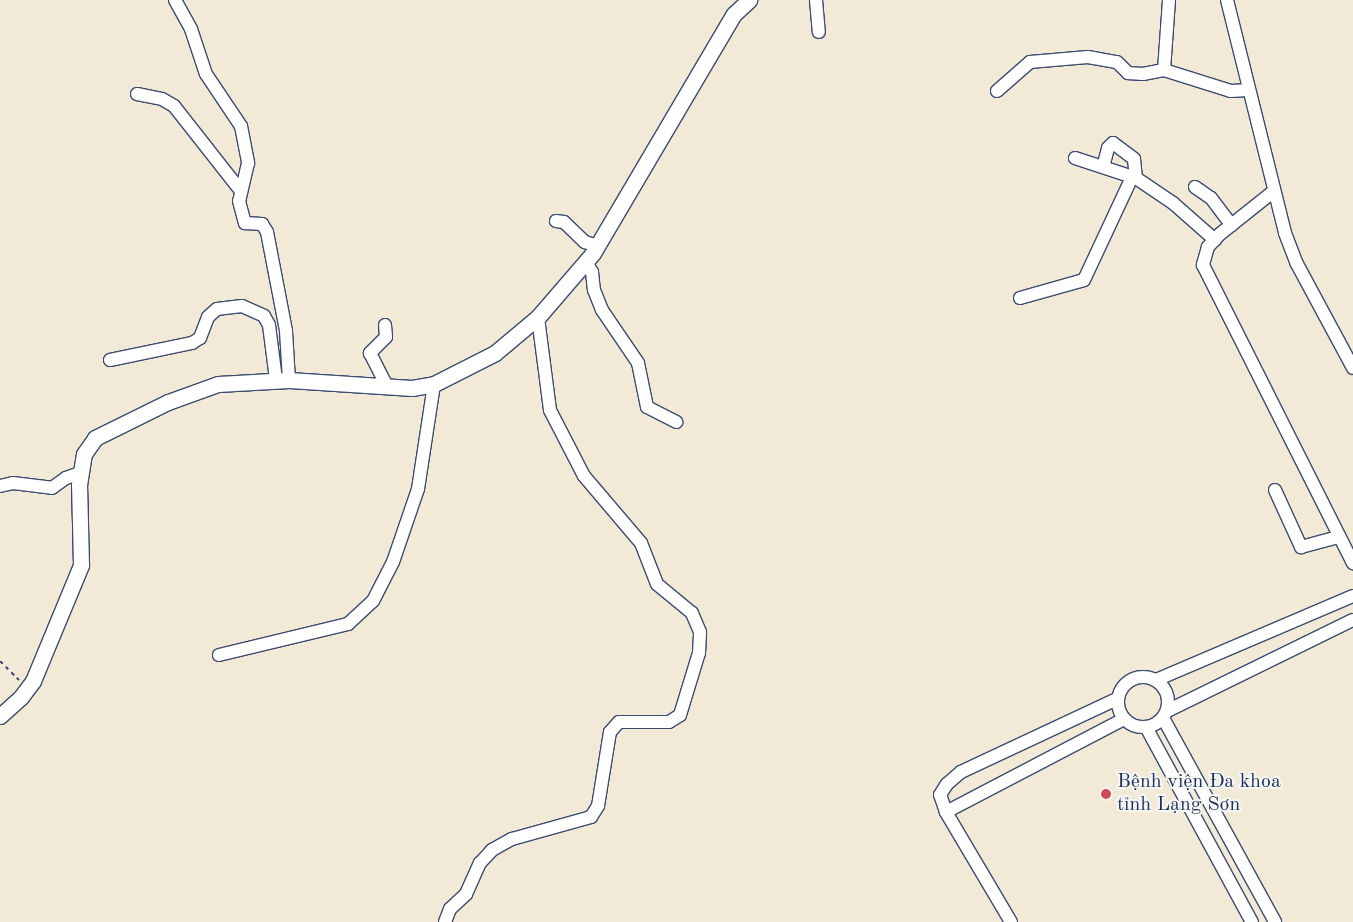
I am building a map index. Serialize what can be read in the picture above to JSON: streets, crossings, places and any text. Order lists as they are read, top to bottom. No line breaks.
{"places":["Bệnh viện Đa khoa tỉnh Lạng Sơn"]}
